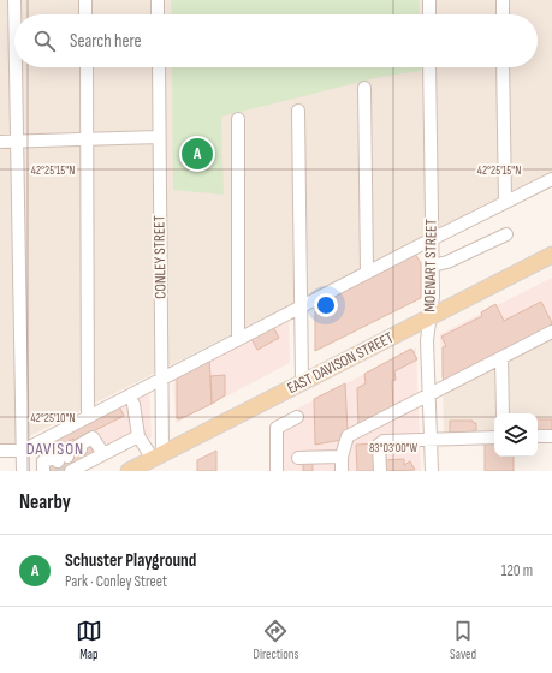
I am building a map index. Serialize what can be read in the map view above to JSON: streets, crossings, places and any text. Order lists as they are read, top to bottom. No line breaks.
{"streets":{"main road":["EAST DAVISON STREET"],"street":["CONLEY STREET","MOENART STREET"]},"crossings":[["CONLEY STREET","EAST DAVISON STREET"],["MOENART STREET","EAST DAVISON STREET"]],"districts":["DAVISON"],"page":{"search":"Search here","pins":"A","heading":"Nearby","list":[{"mark":"A","name":"Schuster Playground","note":"Park · Conley Street","value":"120 m"}],"nav":["Map","Directions","Saved"]},"coordinates":["42°25'15\"N","42°25'10\"N","83°03'00\"W"]}
